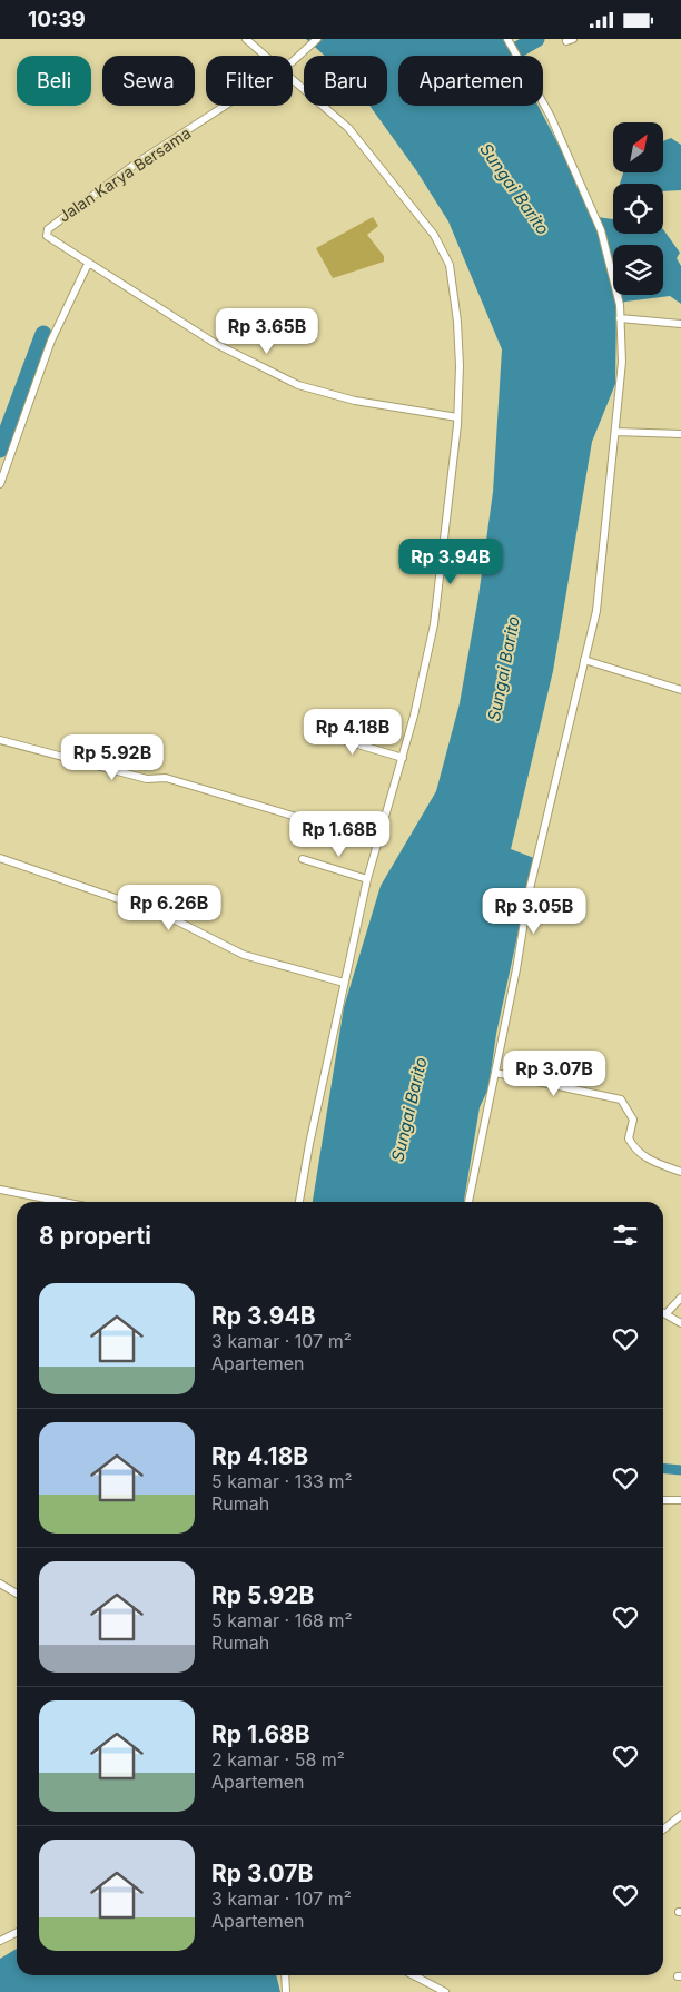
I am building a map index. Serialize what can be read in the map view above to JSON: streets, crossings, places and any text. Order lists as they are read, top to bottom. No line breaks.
{"streets":{"street":["Jalan Karya Bersama"]},"water":["Sungai Barito"],"north":"top right","page":{"status":"10:39","chip":["Beli","Sewa","Filter","Baru","Apartemen"],"price":["Rp 3.65B","Rp 3.94B","Rp 4.18B","Rp 5.92B","Rp 1.68B","Rp 6.26B","Rp 3.05B","Rp 3.07B"],"heading":"8 properti","list":[{"name":"Rp 3.94B","note":"3 kamar · 107 m² · Apartemen"},{"name":"Rp 4.18B","note":"5 kamar · 133 m² · Rumah"},{"name":"Rp 5.92B","note":"5 kamar · 168 m² · Rumah"},{"name":"Rp 1.68B","note":"2 kamar · 58 m² · Apartemen"},{"name":"Rp 3.07B","note":"3 kamar · 107 m² · Apartemen"}]}}
